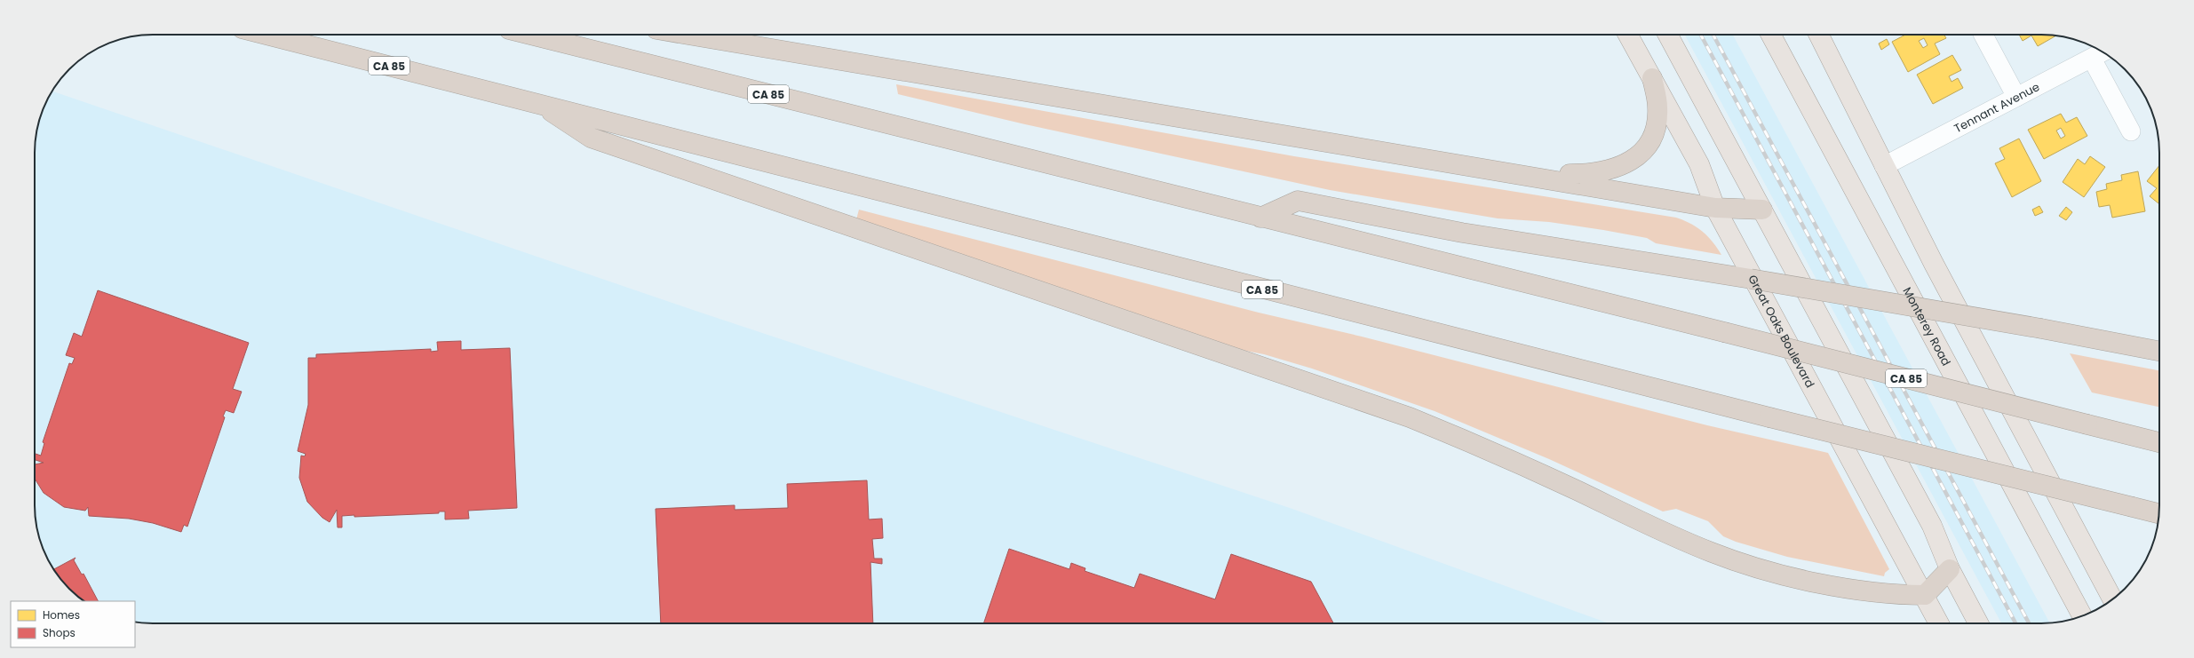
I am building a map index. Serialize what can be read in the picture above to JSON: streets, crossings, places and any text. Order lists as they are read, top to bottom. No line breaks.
{"streets":{"highway":["CA 85"],"main road":["Monterey Road","Great Oaks Boulevard"],"street":["Tennant Avenue"]},"legend":["Homes","Shops"]}
